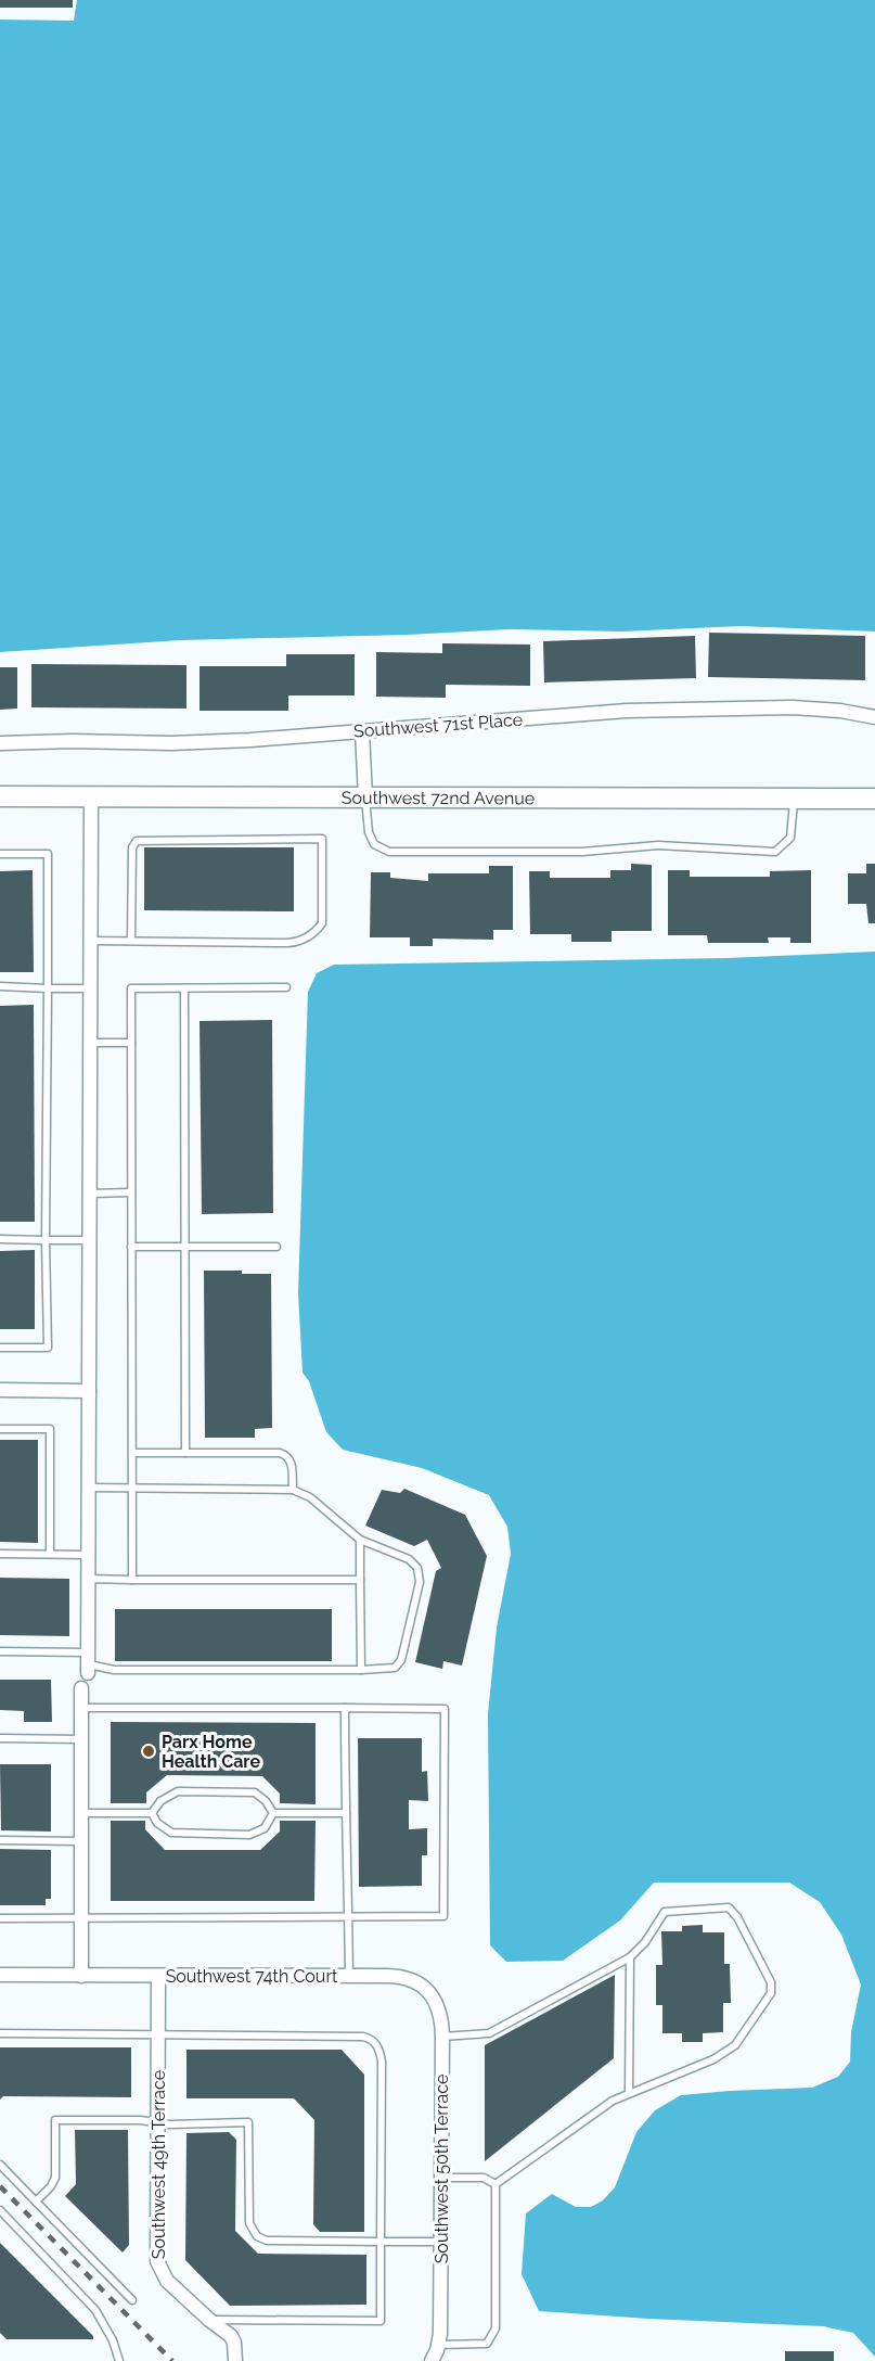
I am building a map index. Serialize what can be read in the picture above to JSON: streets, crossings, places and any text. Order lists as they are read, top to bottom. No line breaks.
{"streets":{"street":["Southwest 71st Place","Southwest 72nd Avenue","Southwest 74th Court","Southwest 49th Terrace","Southwest 50th Terrace"]},"crossings":[["Southwest 74th Court","Southwest 49th Terrace"],["Southwest 74th Court","Southwest 50th Terrace"]],"places":["Parx Home Health Care"]}
